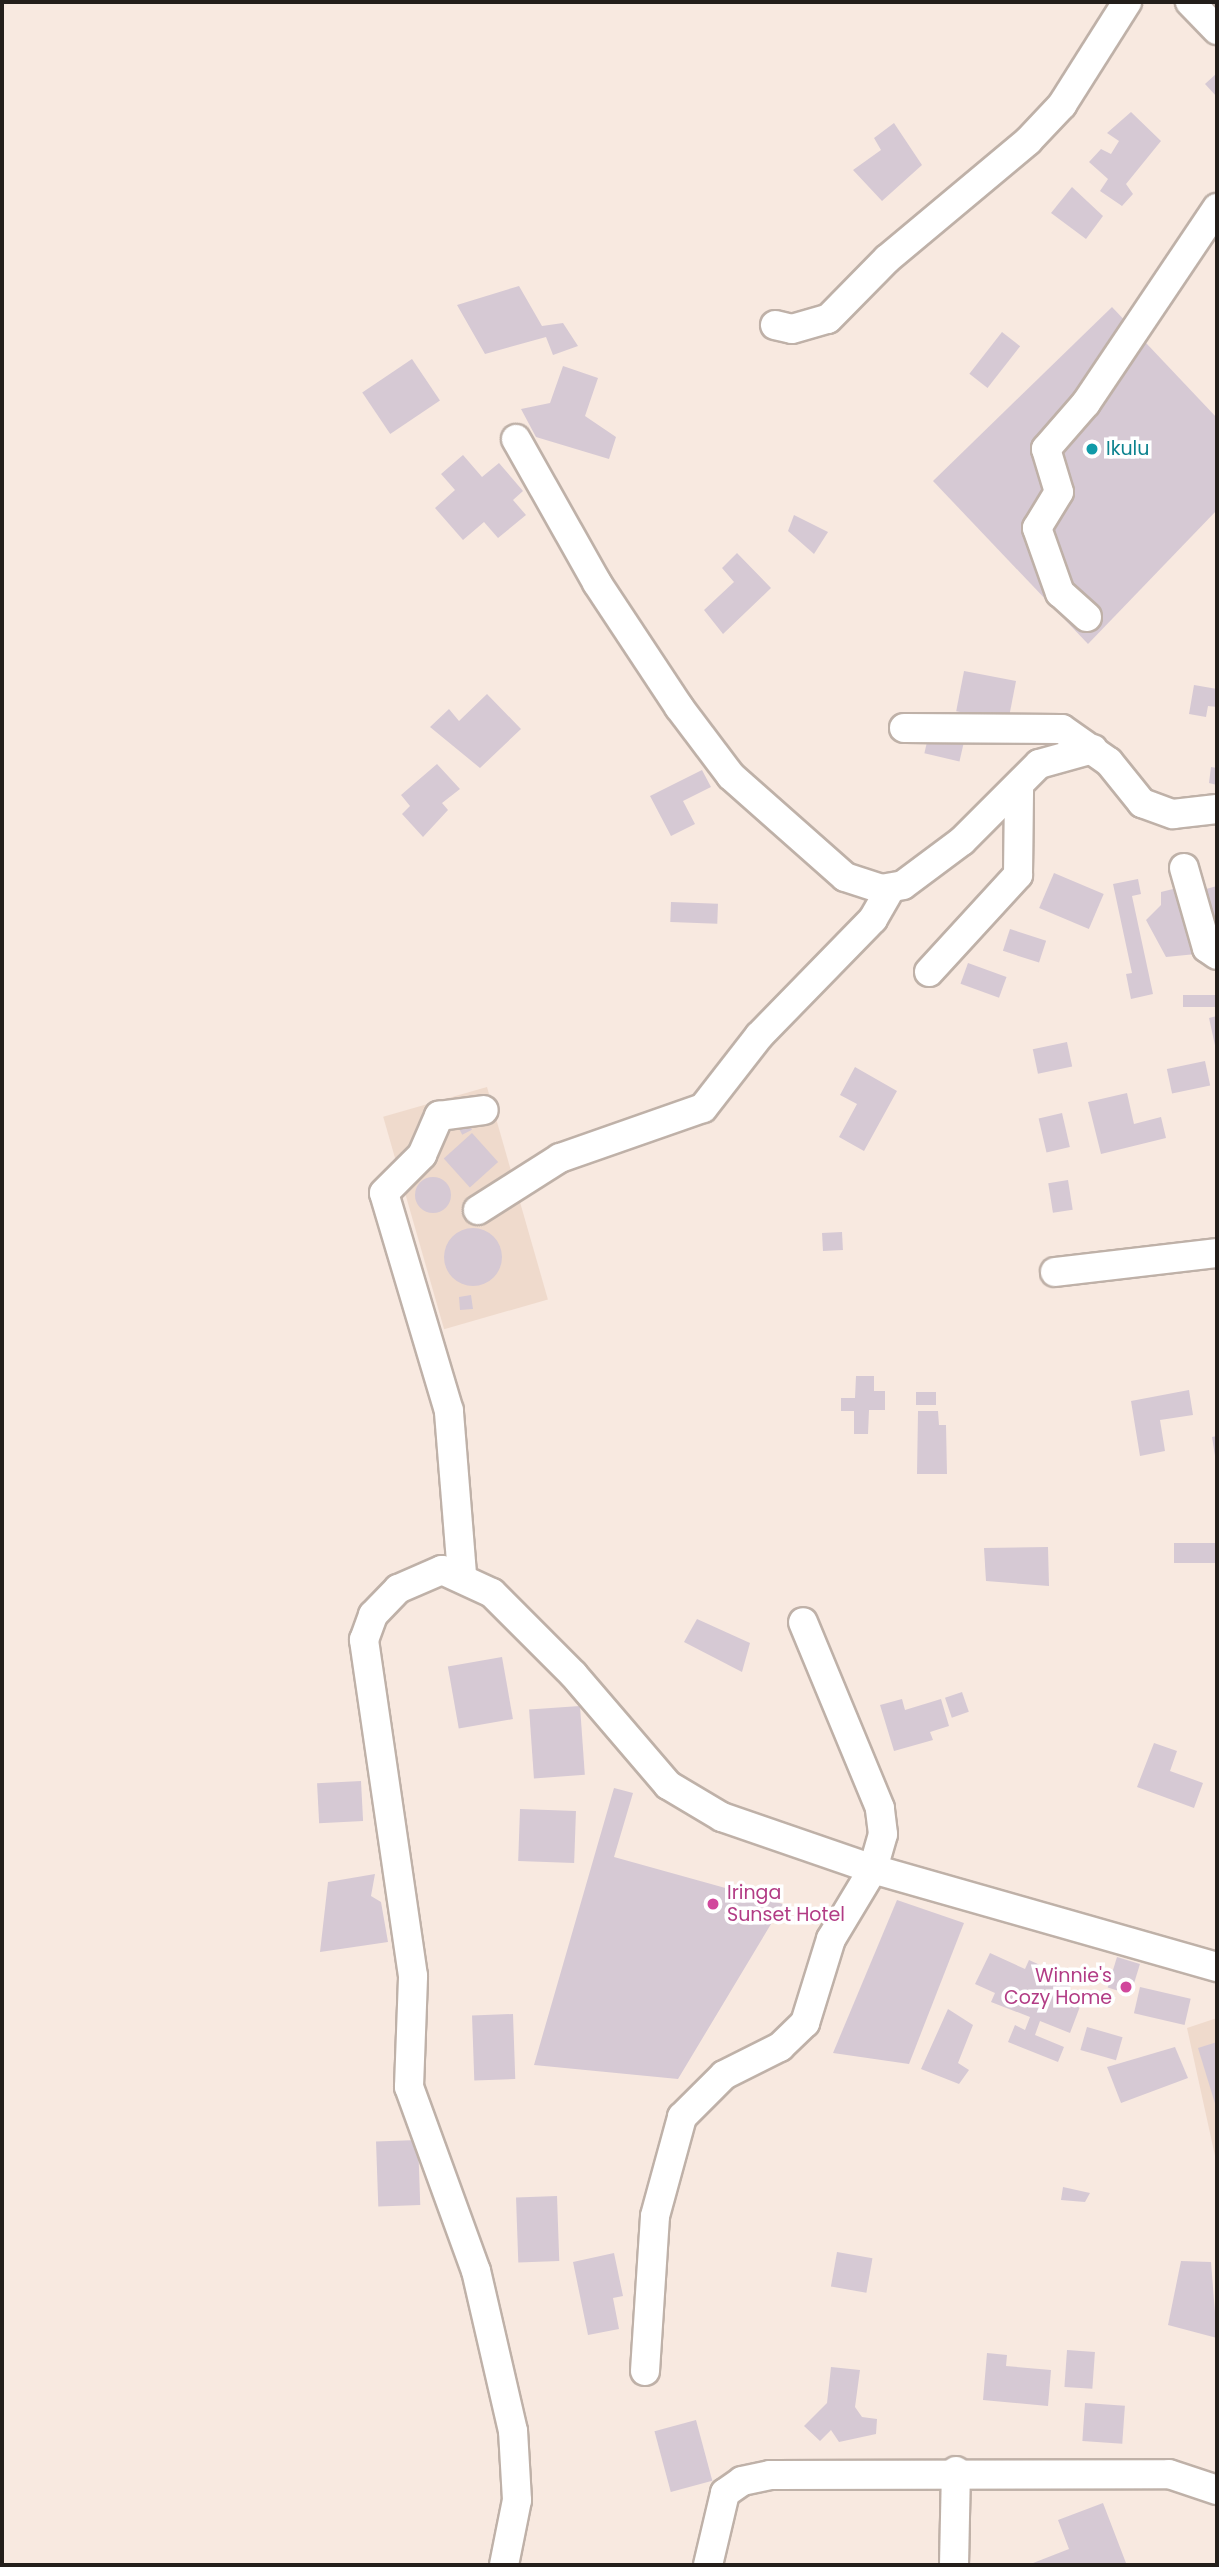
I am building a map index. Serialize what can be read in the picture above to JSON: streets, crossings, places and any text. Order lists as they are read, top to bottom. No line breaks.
{"places":["Ikulu","Iringa Sunset Hotel","Winnie's Cozy Home"]}
